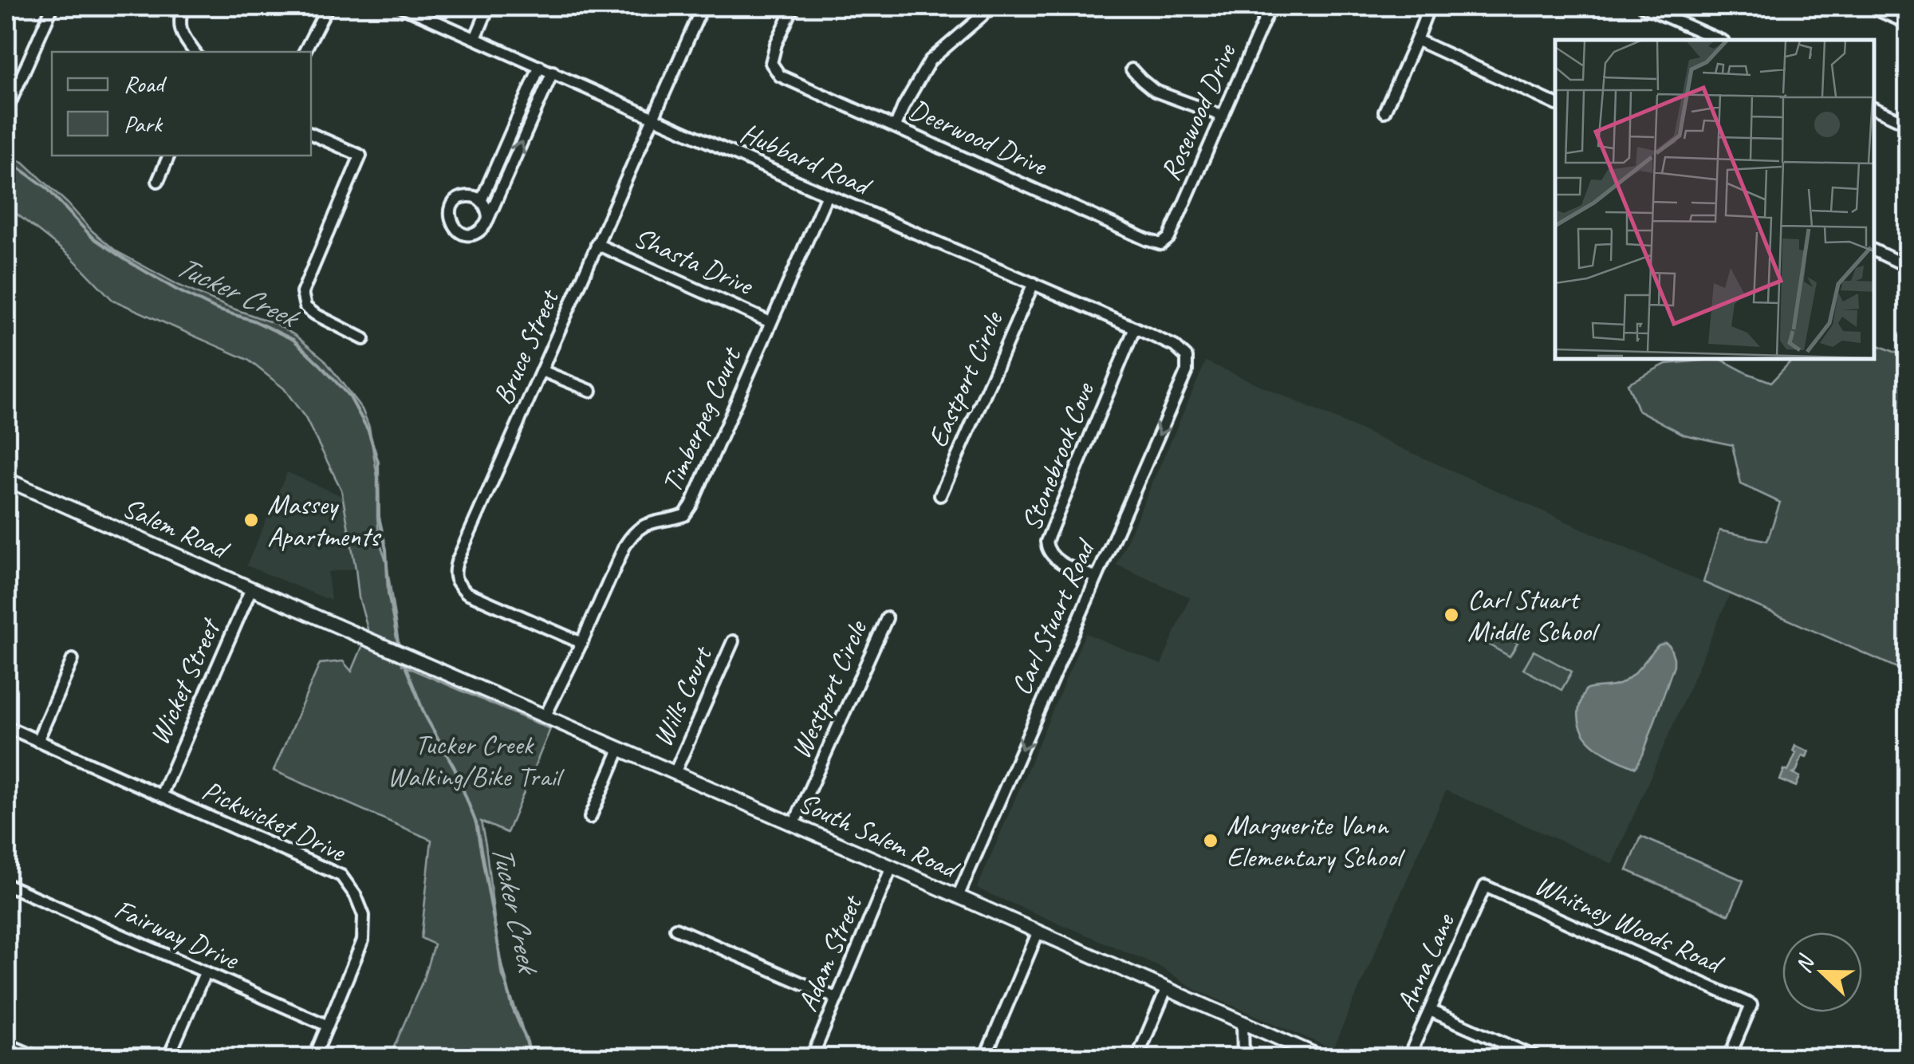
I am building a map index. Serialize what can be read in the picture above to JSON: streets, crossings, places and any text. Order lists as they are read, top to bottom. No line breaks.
{"streets":{"main road":["Salem Road","South Salem Road"],"street":["Rosewood Drive","Deerwood Drive","Hubbard Road","Shasta Drive","Bruce Street","Eastport Circle","Timberpeg Court","Stonebrook Cove","Carl Stuart Road","Wicket Street","Westport Circle","Wills Court","Pickwicket Drive","Whitney Woods Road","Fairway Drive","Adam Street","Anna Lane"]},"crossings":[["Rosewood Drive","Deerwood Drive"],["Hubbard Road","Bruce Street"],["Hubbard Road","Eastport Circle"],["Hubbard Road","Timberpeg Court"],["Hubbard Road","Stonebrook Cove"],["Hubbard Road","Carl Stuart Road"],["Shasta Drive","Bruce Street"],["Shasta Drive","Timberpeg Court"],["Bruce Street","Timberpeg Court"],["Timberpeg Court","South Salem Road"],["Stonebrook Cove","Carl Stuart Road"],["Salem Road","Wicket Street"],["Salem Road","South Salem Road"],["Carl Stuart Road","South Salem Road"],["Wicket Street","Pickwicket Drive"],["Westport Circle","South Salem Road"],["Wills Court","South Salem Road"],["Pickwicket Drive","Fairway Drive"],["South Salem Road","Adam Street"],["Whitney Woods Road","Anna Lane"]],"one_way":["Carl Stuart Road"],"water":["Tucker Creek"],"parks":["Tucker Creek Walking/Bike Trail"],"places":["Massey Apartments","Carl Stuart Middle School","Marguerite Vann Elementary School"],"legend":["Road","Park"],"north":"left"}
